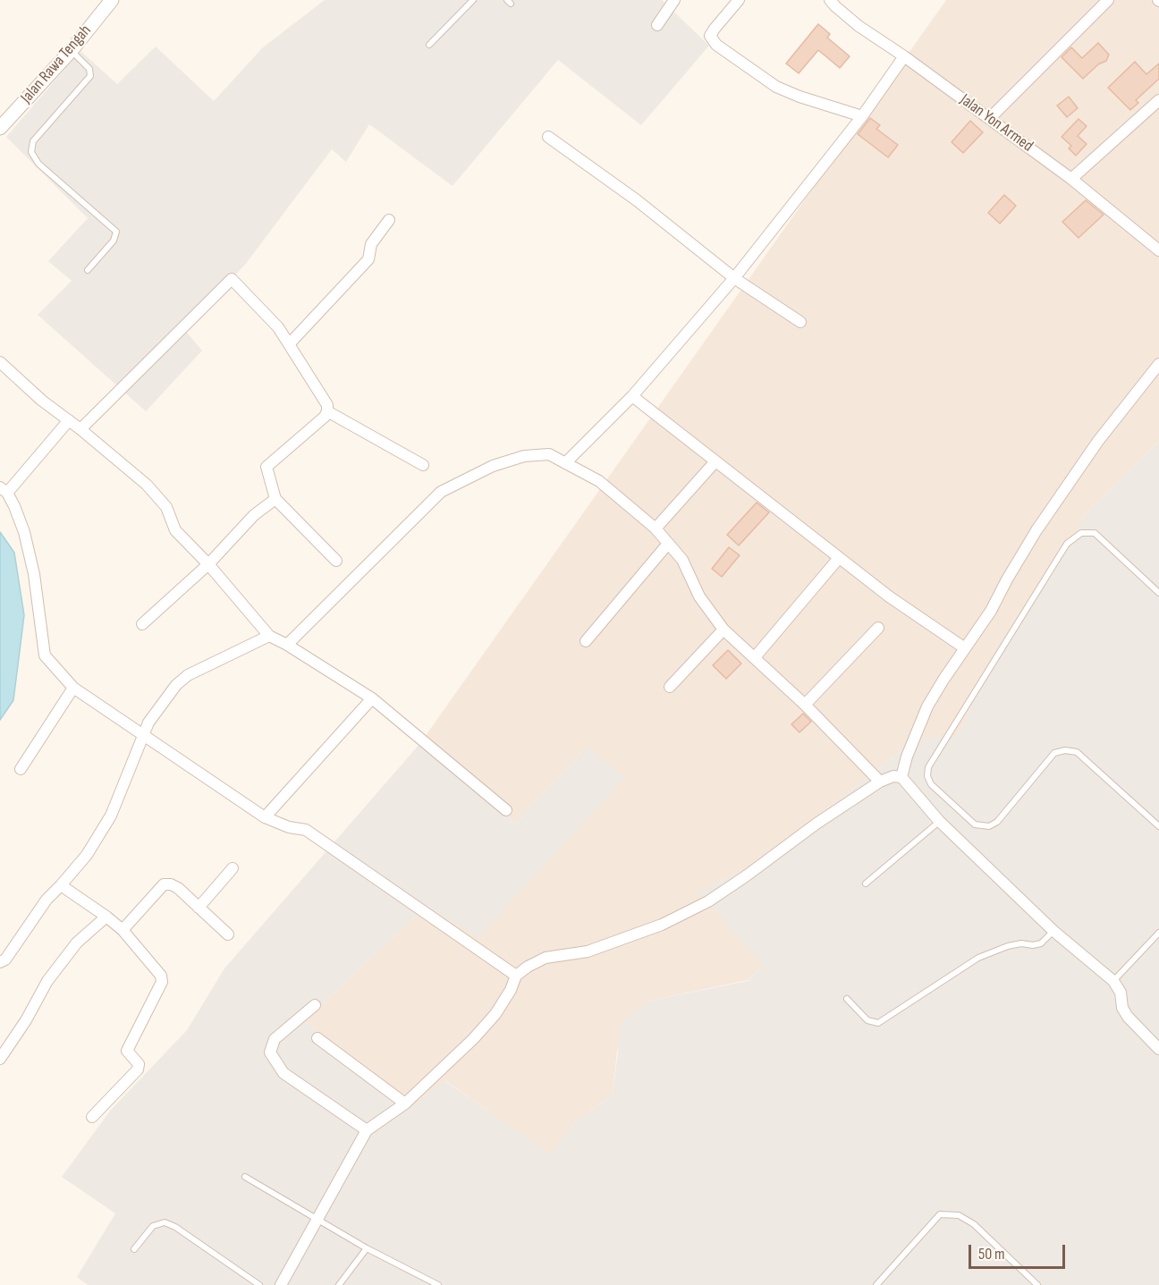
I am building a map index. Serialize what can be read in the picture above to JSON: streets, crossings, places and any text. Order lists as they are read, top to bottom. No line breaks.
{"streets":{"street":["Jalan Rawa Tengah","Jalan Yon Armed"]},"scale_bar":"50 m"}
